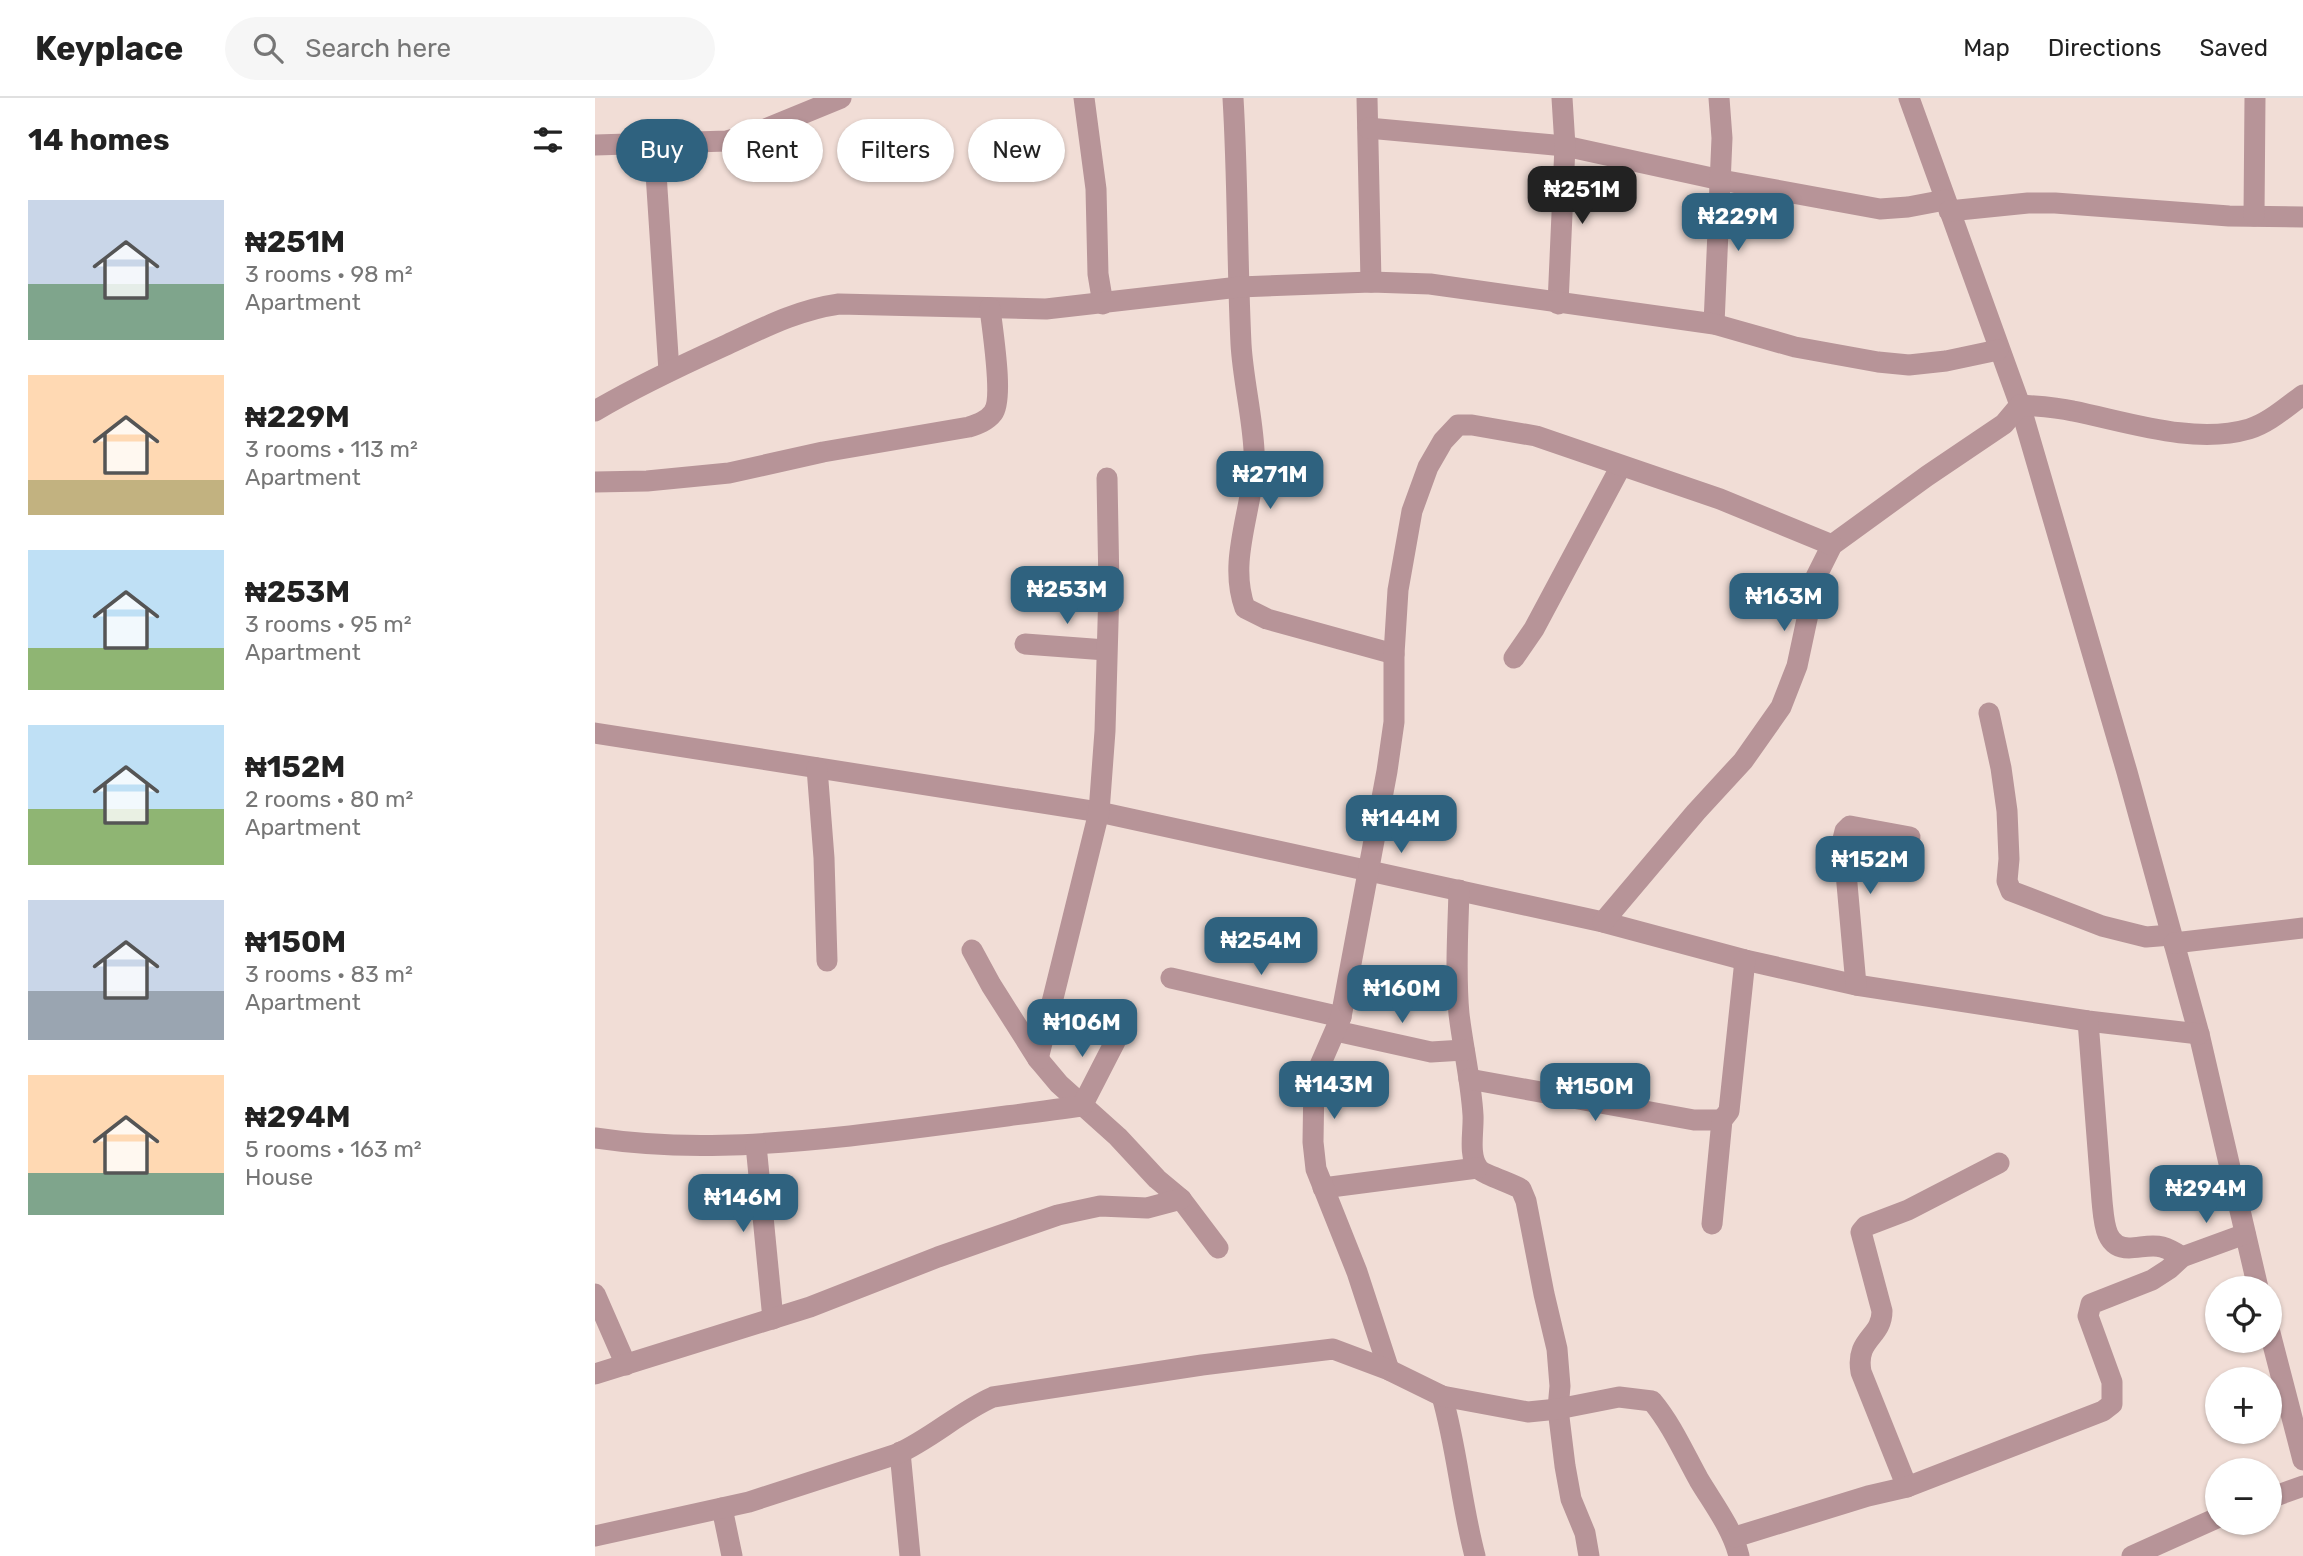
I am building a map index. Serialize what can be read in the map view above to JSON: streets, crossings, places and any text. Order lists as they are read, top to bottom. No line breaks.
{"page":{"header":"Keyplace","search":"Search here","nav":["Map","Directions","Saved"],"heading":"14 homes","chip":["Buy","Rent","Filters","New"],"price":["₦251M","₦229M","₦271M","₦253M","₦163M","₦144M","₦152M","₦254M","₦160M","₦106M","₦143M","₦150M","₦294M","₦146M"],"list":[{"name":"₦251M","note":"3 rooms · 98 m² · Apartment"},{"name":"₦229M","note":"3 rooms · 113 m² · Apartment"},{"name":"₦253M","note":"3 rooms · 95 m² · Apartment"},{"name":"₦152M","note":"2 rooms · 80 m² · Apartment"},{"name":"₦150M","note":"3 rooms · 83 m² · Apartment"},{"name":"₦294M","note":"5 rooms · 163 m² · House"}],"map_buttons":["+","−"]}}
